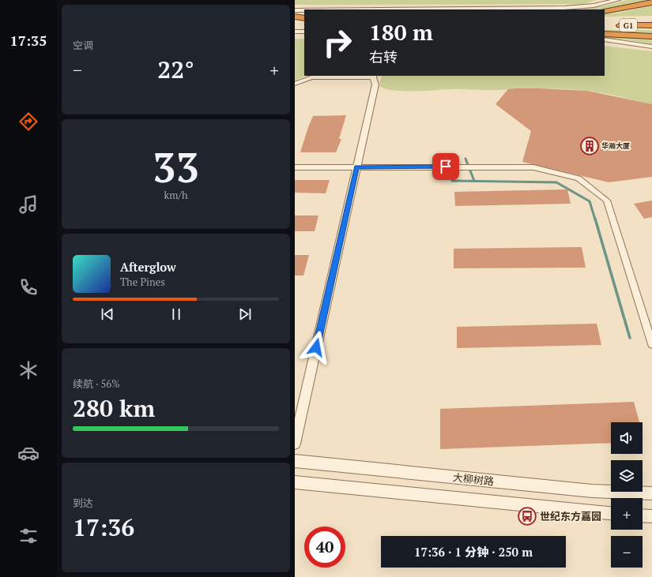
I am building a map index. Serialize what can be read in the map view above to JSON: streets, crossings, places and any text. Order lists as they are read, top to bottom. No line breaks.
{"streets":{"highway":["G1"],"street":["大柳树路"]},"places":{"building":["华瀚大厦"],"bus stop":["世纪东方嘉园"]},"page":{"tabs":"17:35","tile":["空调",["33","km/h"],["续航 · 56%","280 km"],["到达","17:36"]],"turn":["180 m","右转"],"heat":["−","22°","+"],"song":["Afterglow","The Pines"],"map_buttons":["+","−"],"limit":"40","trip":"17:36 · 1 分钟 · 250 m"}}
